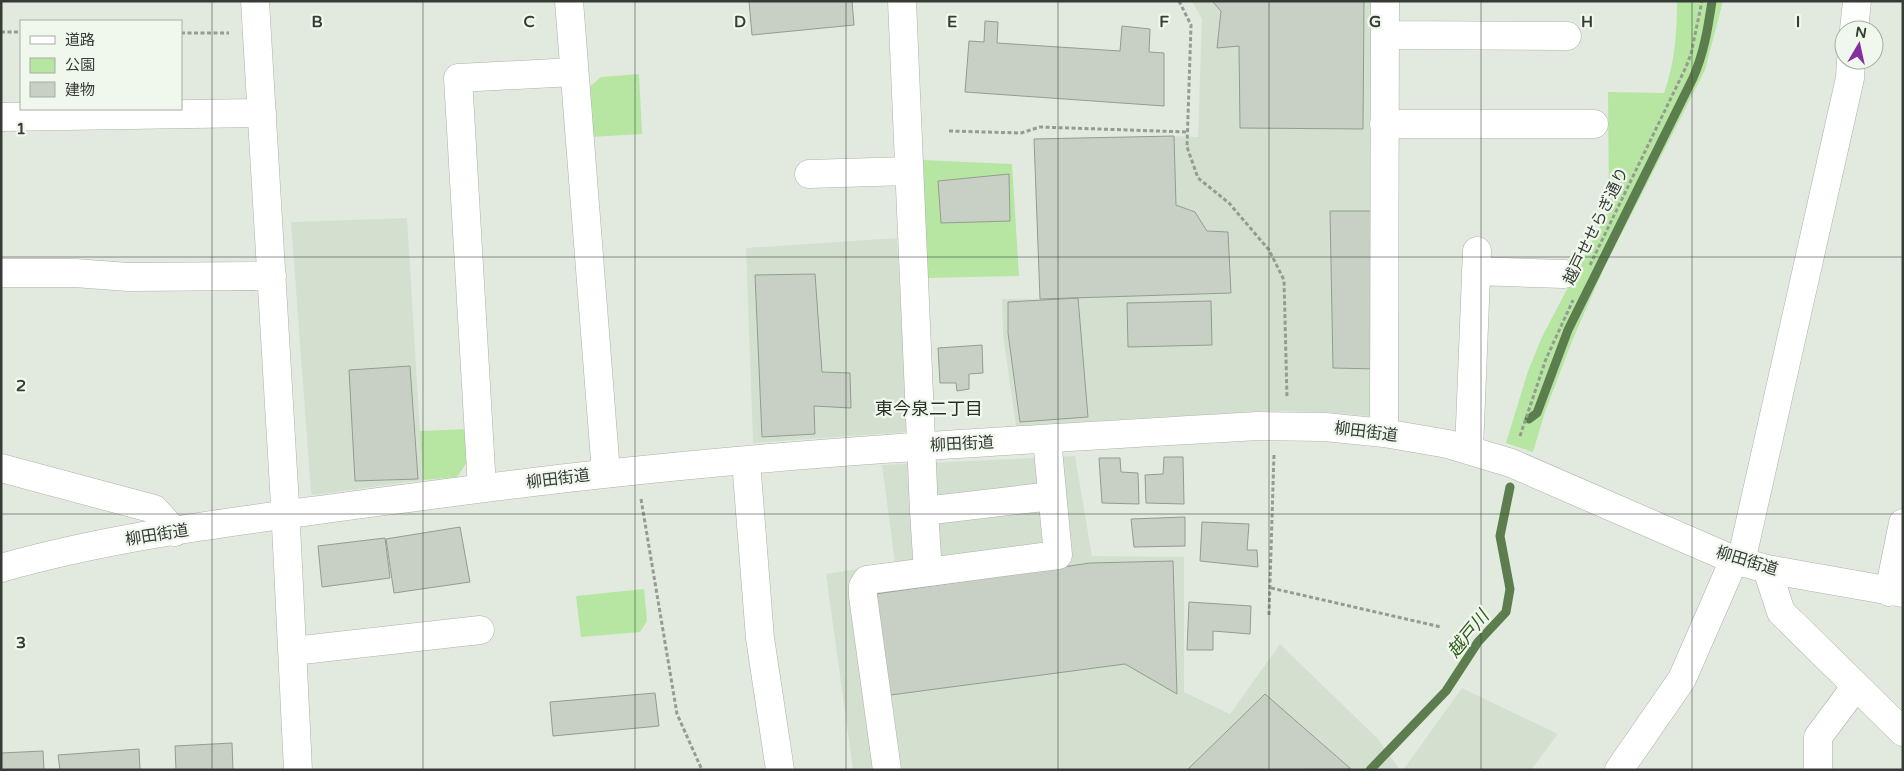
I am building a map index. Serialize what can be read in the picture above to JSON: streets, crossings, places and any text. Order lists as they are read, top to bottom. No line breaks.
{"streets":{"street":["柳田街道"],"path":["越戸せせらぎ通り"]},"crossings":[["越戸せせらぎ通り","柳田街道"]],"districts":["東今泉二丁目"],"water":["越戸川"],"legend":["道路","公園","建物"],"north":"top","grid":{"columns":["B","C","D","E","F","G","H","I"],"rows":["1","2","3"]}}
